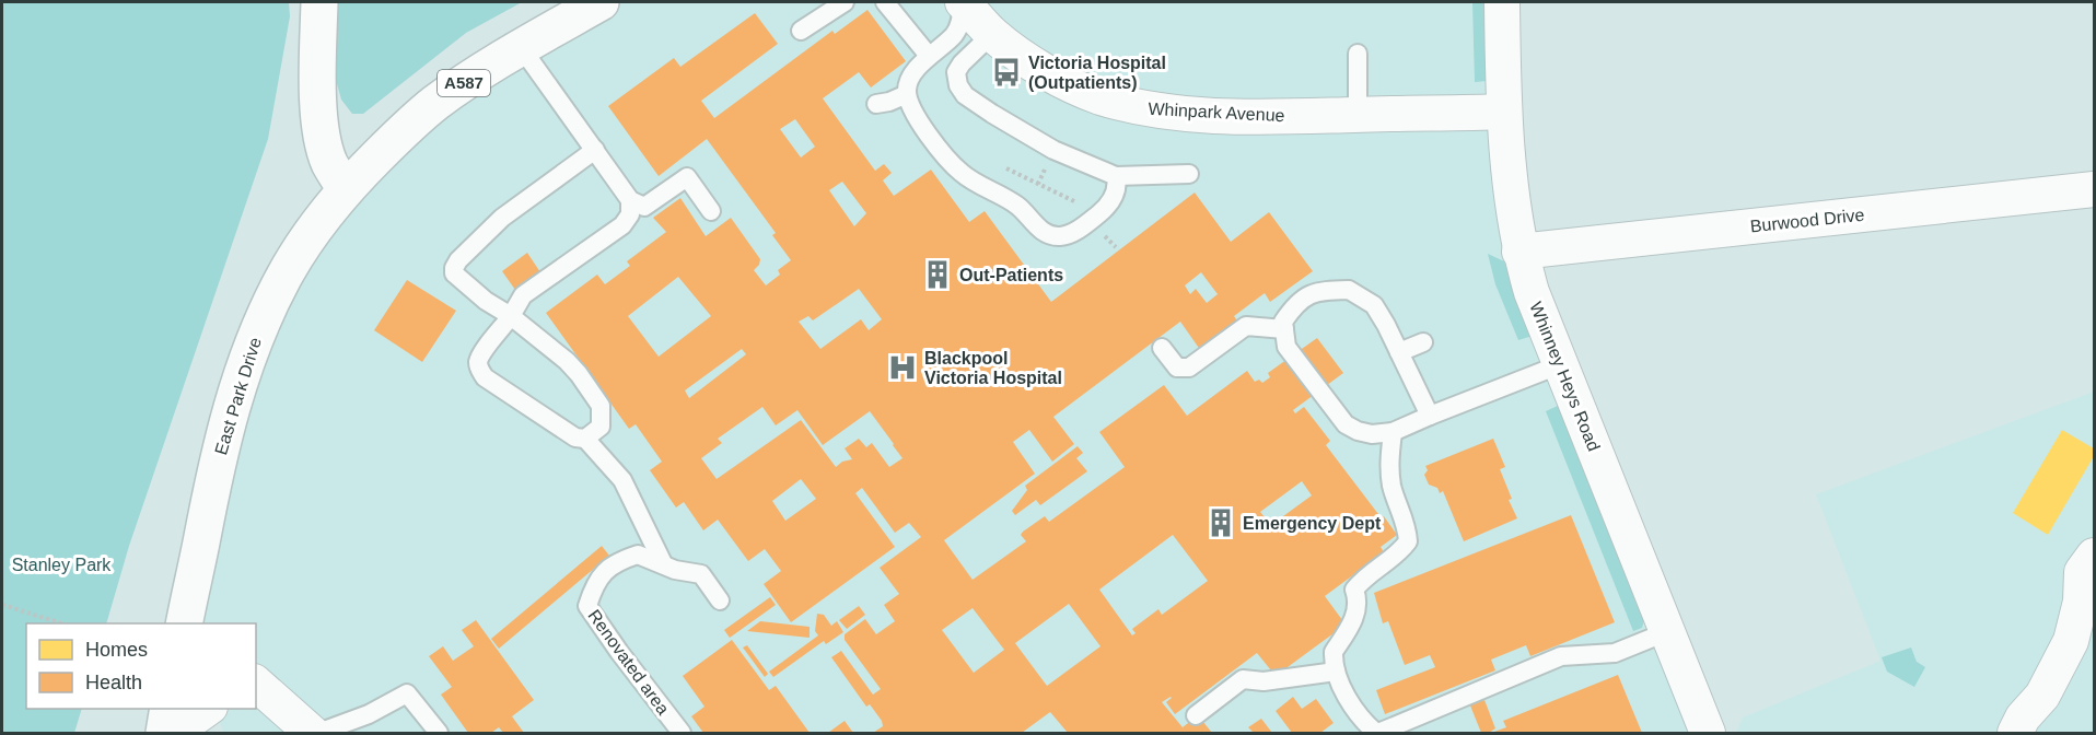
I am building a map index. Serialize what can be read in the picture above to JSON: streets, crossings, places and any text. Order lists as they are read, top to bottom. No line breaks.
{"streets":{"main road":["A587","East Park Drive"],"street":["Whinpark Avenue","Burwood Drive","Whinney Heys Road"],"lane":["Renovated area"]},"crossings":[["Whinpark Avenue","Whinney Heys Road"],["Burwood Drive","Whinney Heys Road"]],"parks":["Stanley Park"],"places":{"bus stop":["Victoria Hospital (Outpatients)"],"building":["Out-Patients","Emergency Dept"],"hospital":["Blackpool Victoria Hospital"]},"legend":["Homes","Health"]}
